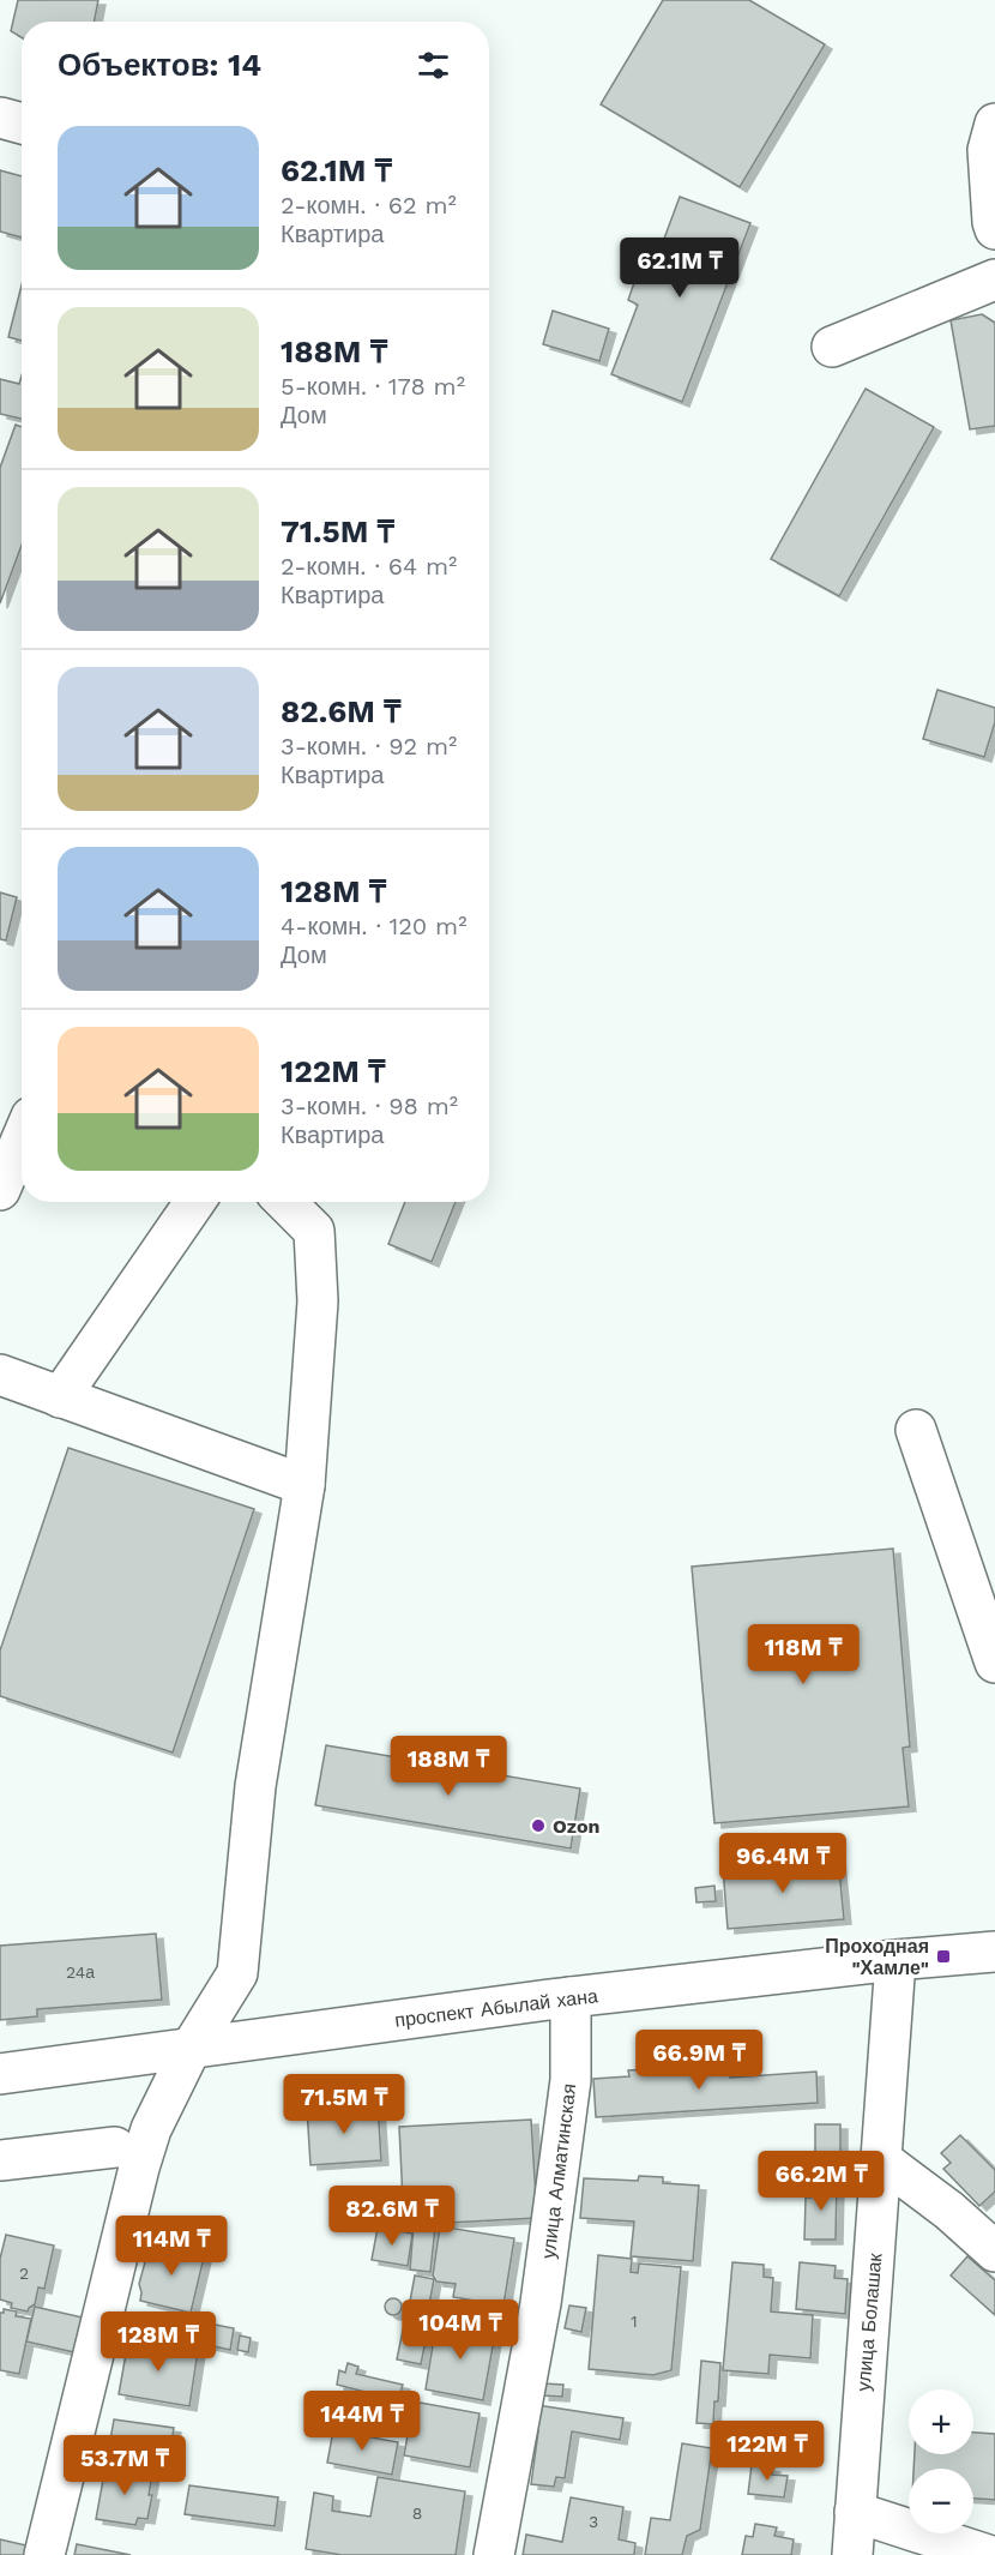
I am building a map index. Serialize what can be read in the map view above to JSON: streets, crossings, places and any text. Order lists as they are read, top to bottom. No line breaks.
{"streets":{"street":["проспект Абылай хана","улица Алматинская","улица Болашак"]},"crossings":[["проспект Абылай хана","улица Алматинская"],["проспект Абылай хана","улица Болашак"]],"places":{"other":["Ozon"],"transit":["Проходная \"Хамле\""]},"house_numbers":["24а","2","1","8","3"],"page":{"heading":"Объектов: 14","list":[{"name":"62.1M ₸","note":"2-комн. · 62 m² · Квартира"},{"name":"188M ₸","note":"5-комн. · 178 m² · Дом"},{"name":"71.5M ₸","note":"2-комн. · 64 m² · Квартира"},{"name":"82.6M ₸","note":"3-комн. · 92 m² · Квартира"},{"name":"128M ₸","note":"4-комн. · 120 m² · Дом"},{"name":"122M ₸","note":"3-комн. · 98 m² · Квартира"}],"price":["62.1M ₸","118M ₸","188M ₸","96.4M ₸","66.9M ₸","71.5M ₸","66.2M ₸","82.6M ₸","114M ₸","104M ₸","128M ₸","144M ₸","122M ₸","53.7M ₸"],"map_buttons":["+","−"]}}
